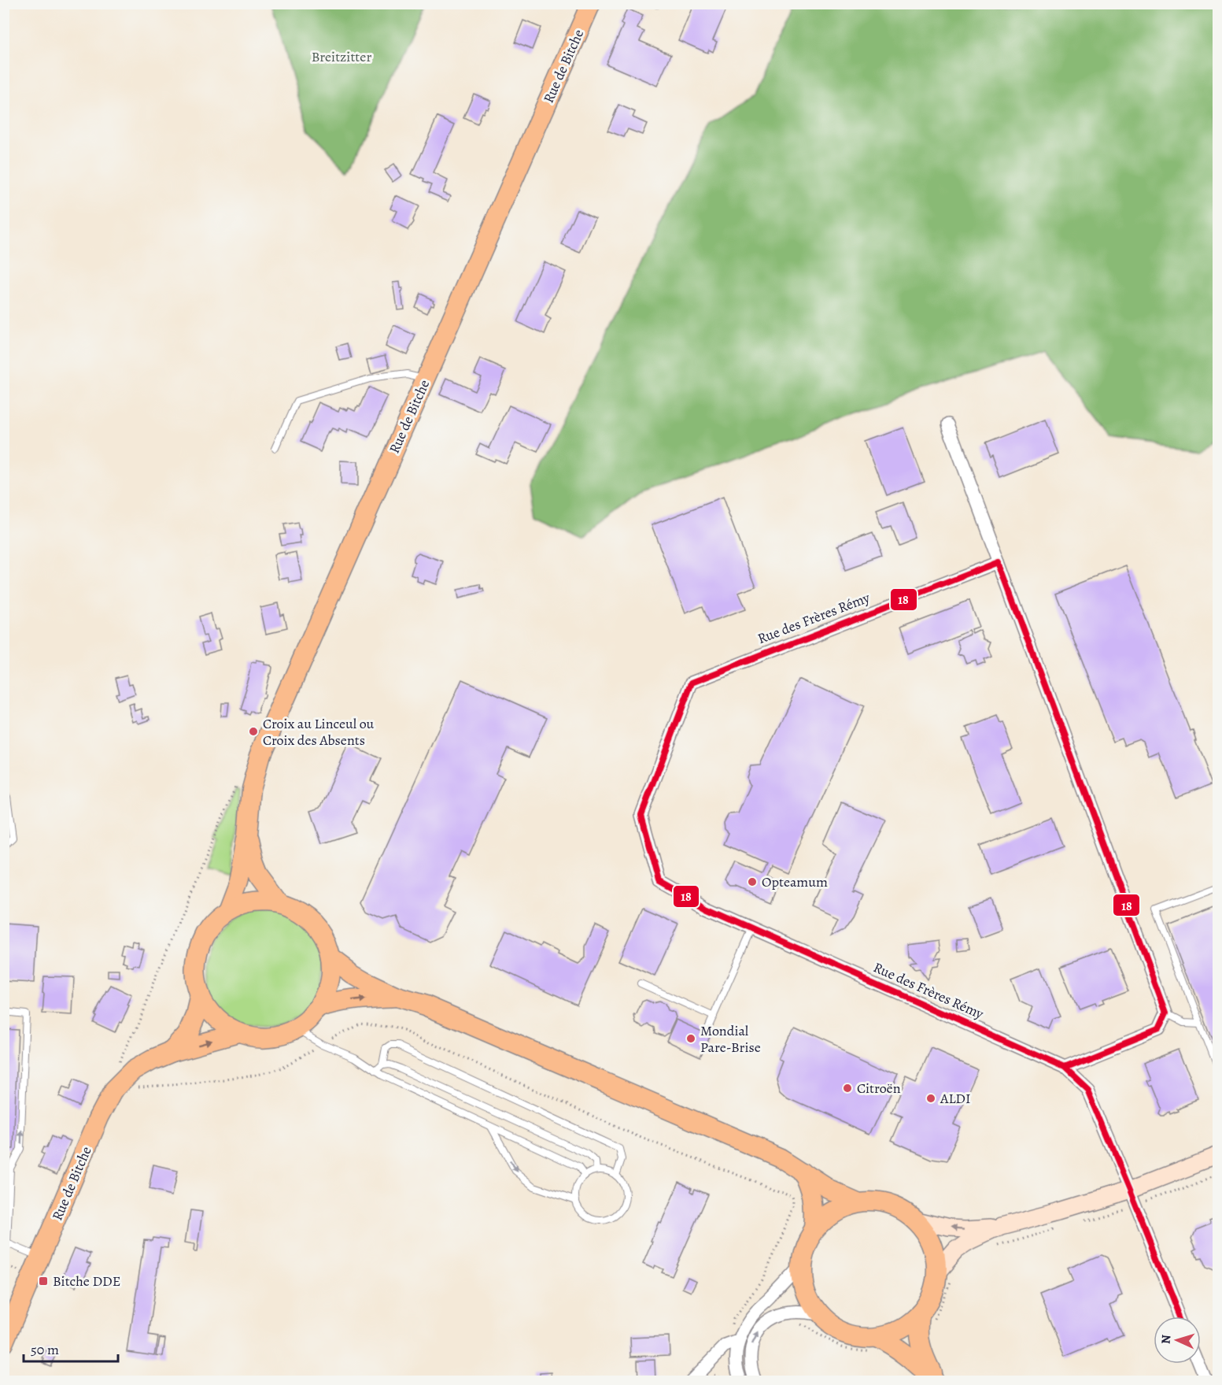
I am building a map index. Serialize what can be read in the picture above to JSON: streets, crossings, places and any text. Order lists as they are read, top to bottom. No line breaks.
{"streets":{"main road":["Rue de Bitche"],"street":["Rue des Frères Rémy"]},"parks":["Breitzitter"],"places":{"other":["Croix au Linceul ou Croix des Absents","Opteamum","Mondial Pare-Brise","Citroën","ALDI"],"transit":["Bitche DDE"]},"lines":["transit line 18"],"scale_bar":"50 m","north":"left"}
